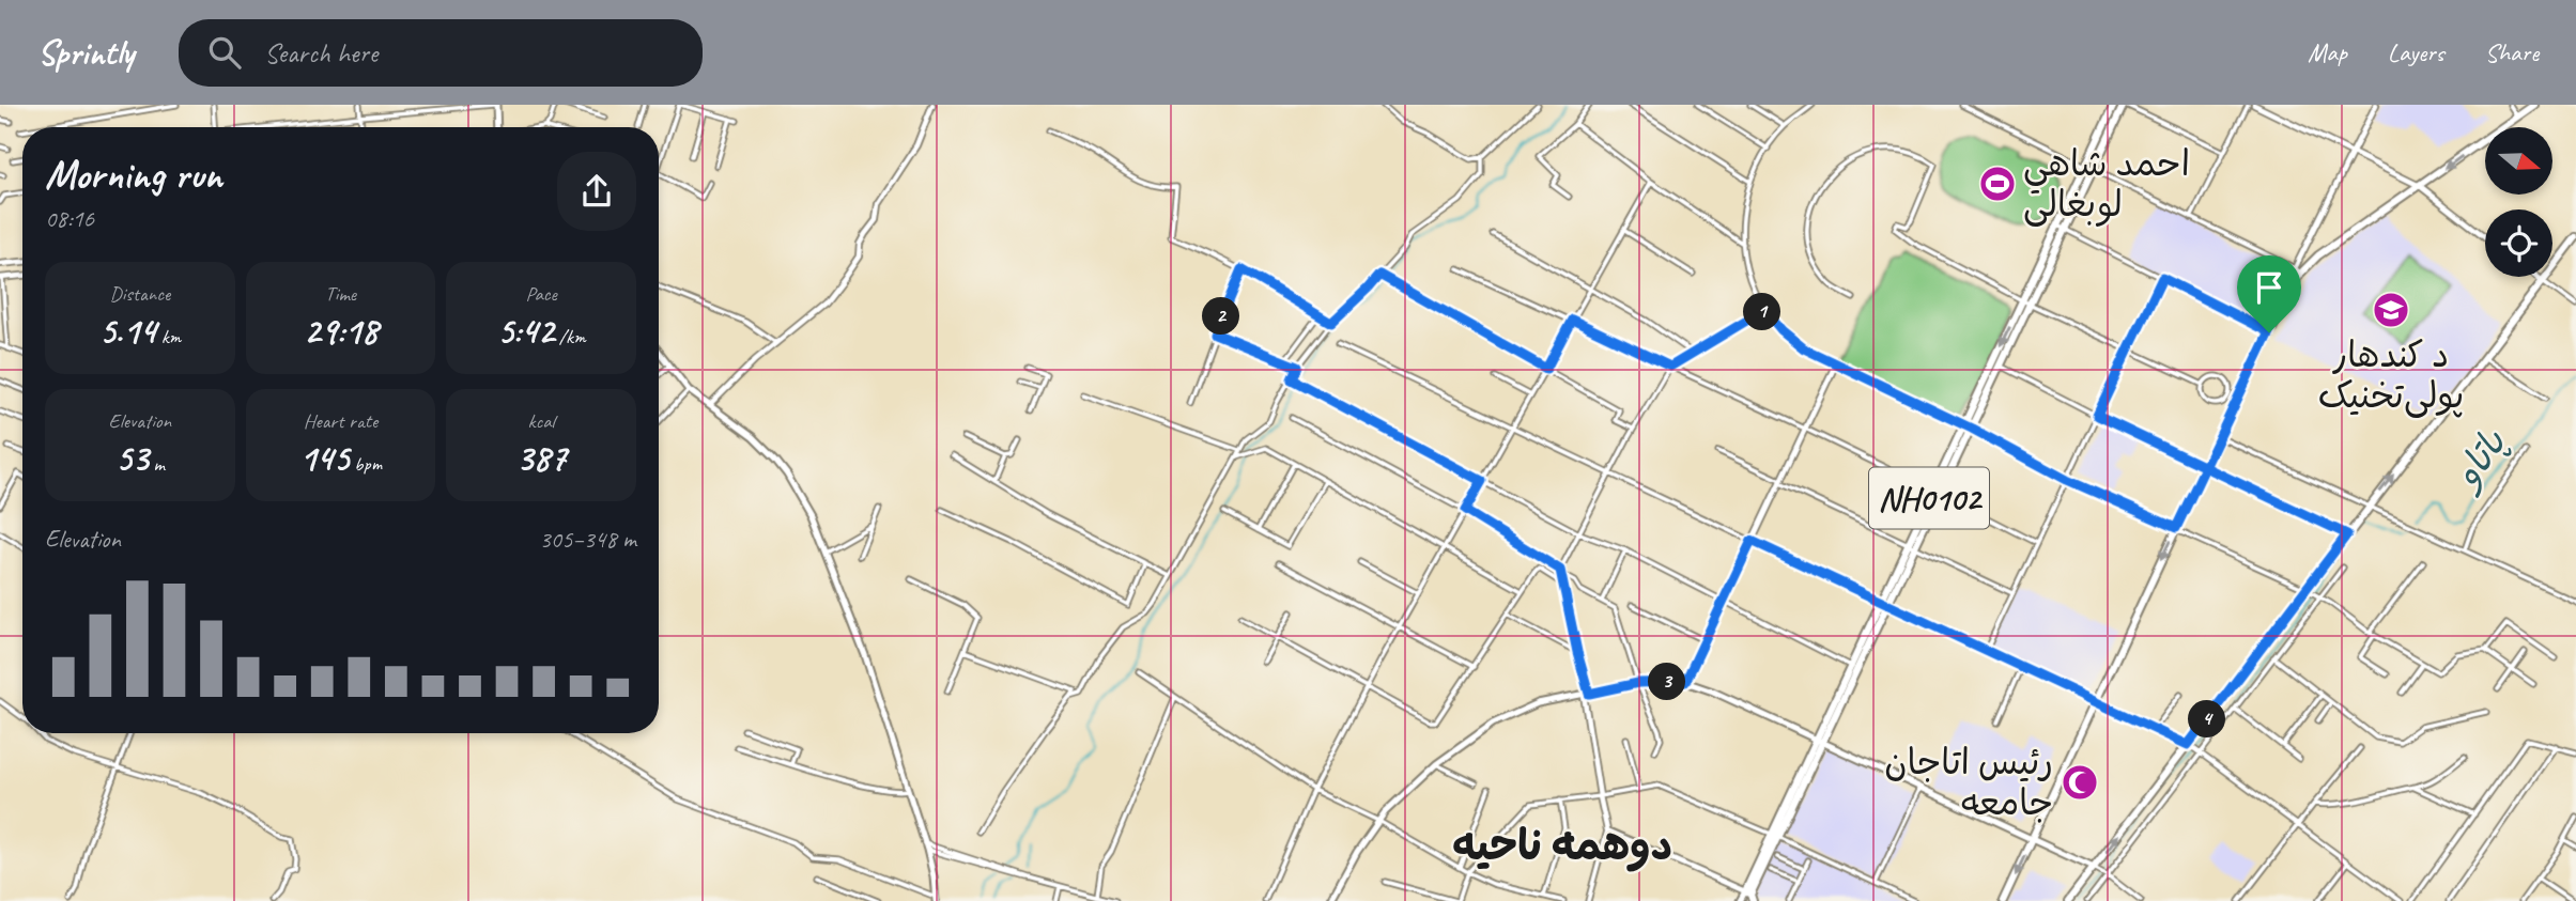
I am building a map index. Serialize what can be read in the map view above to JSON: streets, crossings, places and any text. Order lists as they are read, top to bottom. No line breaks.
{"streets":{"main road":["NH0102"]},"districts":["دوهمه ناحیه"],"water":["پاتاو"],"places":{"sports":["احمد شاهي لوبغالی"],"school or university":["د کندهار پولی‌تخنیک"],"mosque":["رئيس اتاجان جامعه"]},"north":"right","page":{"header":"Sprintly","search":"Search here","nav":["Map","Layers","Share"],"heading":["Morning run","08:16"],"stats":[["Distance","5.14 km"],["Time","29:18"],["Pace","5:42 /km"],["Elevation","53 m"],["Heart rate","145 bpm"],["kcal","387"]],"pins":["1","2","3","4"],"chart":["Elevation","305–348 m"]}}
